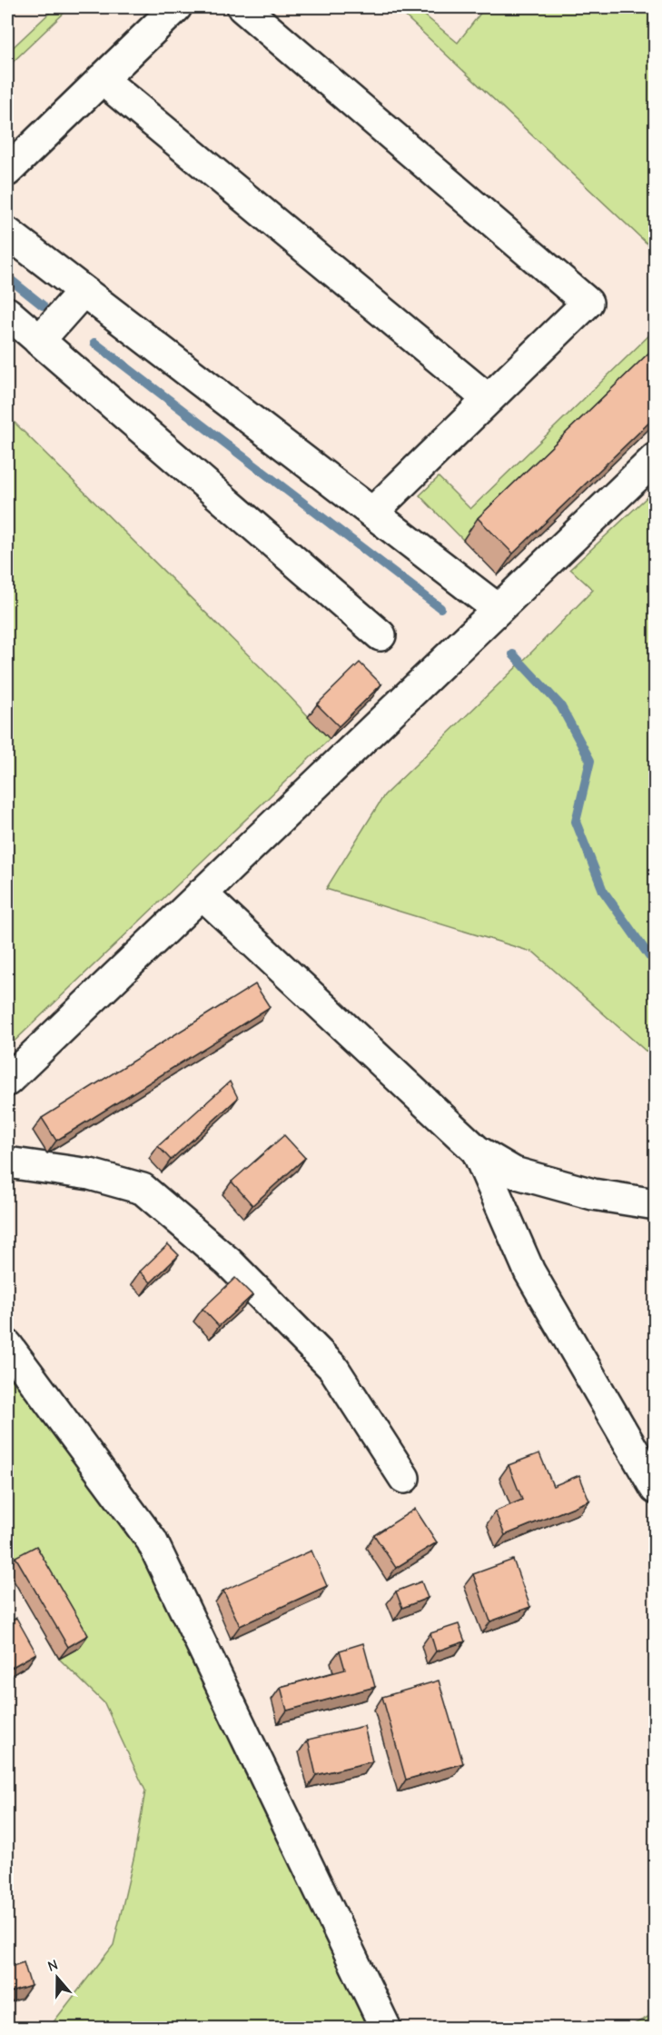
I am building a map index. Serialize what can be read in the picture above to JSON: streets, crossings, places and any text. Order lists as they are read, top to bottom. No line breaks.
{"north":"top"}
